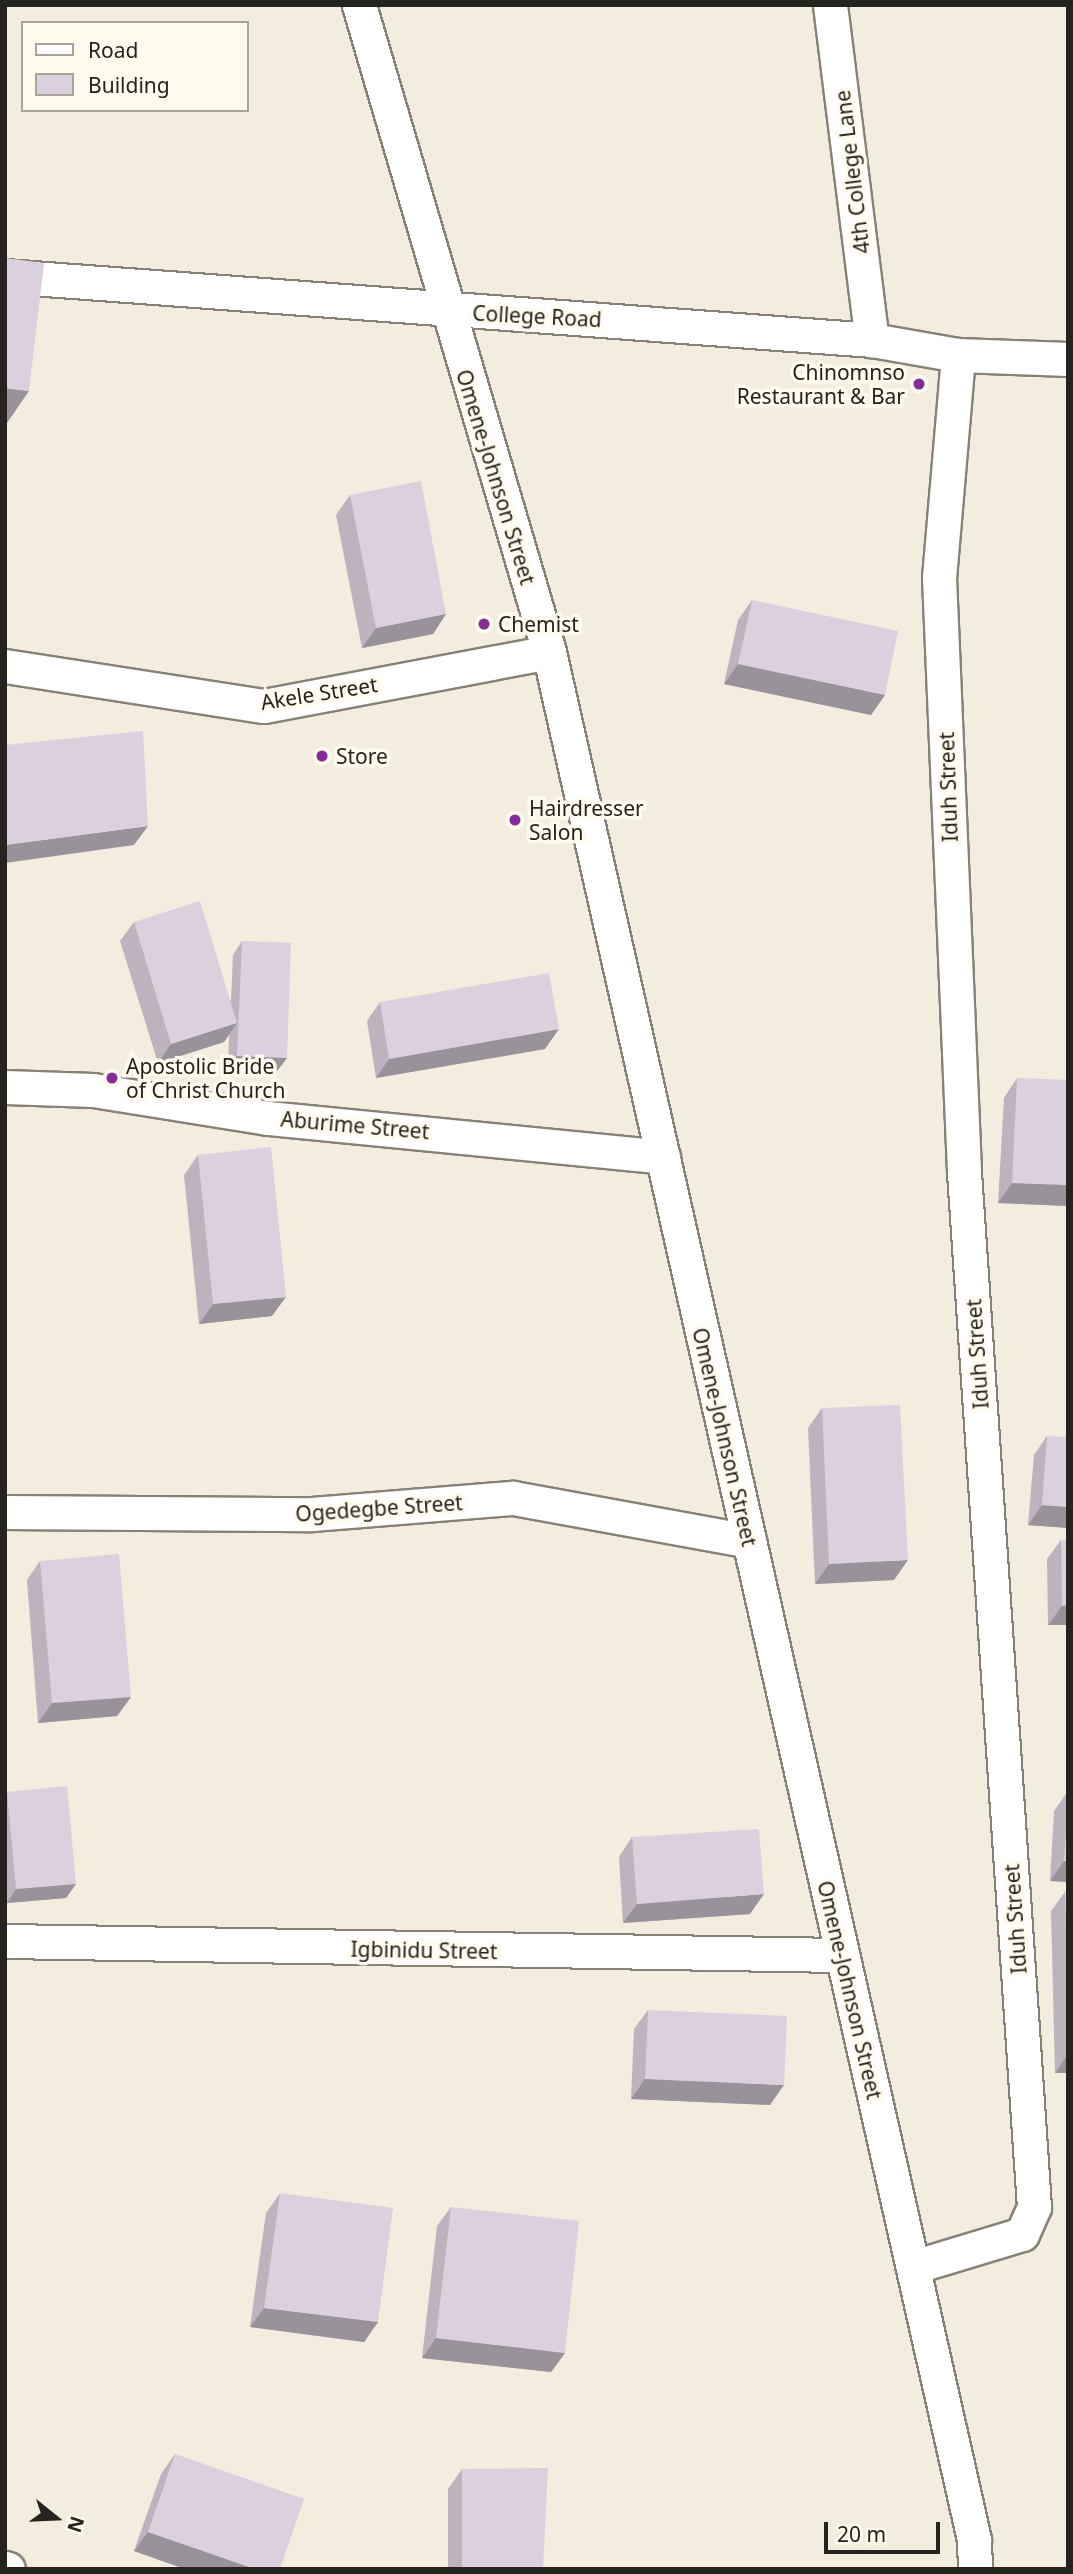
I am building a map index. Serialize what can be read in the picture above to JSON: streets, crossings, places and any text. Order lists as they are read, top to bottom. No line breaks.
{"streets":{"street":["4th College Lane","College Road","Omene-Johnson Street","Akele Street","Iduh Street","Aburime Street","Ogedegbe Street","Igbinidu Street"]},"crossings":[["4th College Lane","College Road"],["College Road","Omene-Johnson Street"],["College Road","Iduh Street"],["Omene-Johnson Street","Akele Street"],["Omene-Johnson Street","Iduh Street"],["Omene-Johnson Street","Aburime Street"],["Omene-Johnson Street","Ogedegbe Street"],["Omene-Johnson Street","Igbinidu Street"]],"places":["Chinomnso Restaurant & Bar","Chemist","Store","Hairdresser Salon","Apostolic Bride of Christ Church"],"legend":["Road","Building"],"scale_bar":"20 m","north":"right"}
